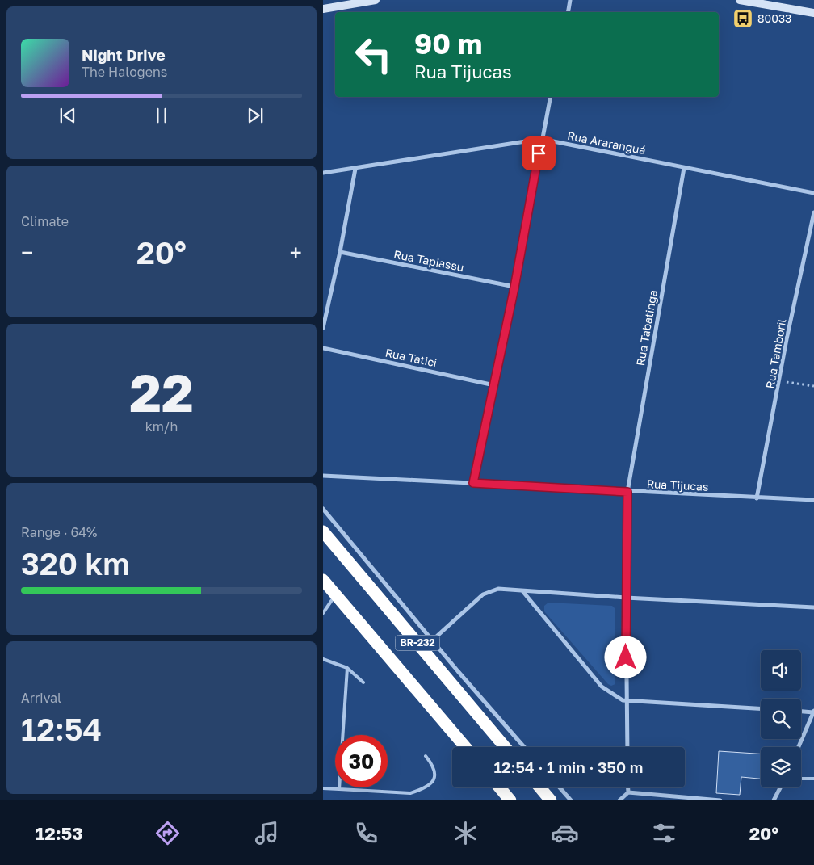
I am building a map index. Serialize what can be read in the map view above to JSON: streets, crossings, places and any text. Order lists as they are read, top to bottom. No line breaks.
{"streets":{"highway":["BR-232"],"street":["Rua Araranguá","Rua Tapiassu","Rua Tabatinga","Rua Tamboril","Rua Tatici","Rua Tijucas"]},"crossings":[["Rua Araranguá","Rua Tabatinga"],["Rua Tabatinga","Rua Tijucas"],["Rua Tamboril","Rua Tijucas"]],"places":{"bus stop":["80033"]},"page":{"turn":["90 m","Rua Tijucas"],"song":["Night Drive","The Halogens"],"tile":["Climate",["22","km/h"],["Range · 64%","320 km"],["Arrival","12:54"]],"heat":["−","20°","+"],"limit":"30","trip":"12:54 · 1 min · 350 m","tabs":["12:53","20°"]}}
